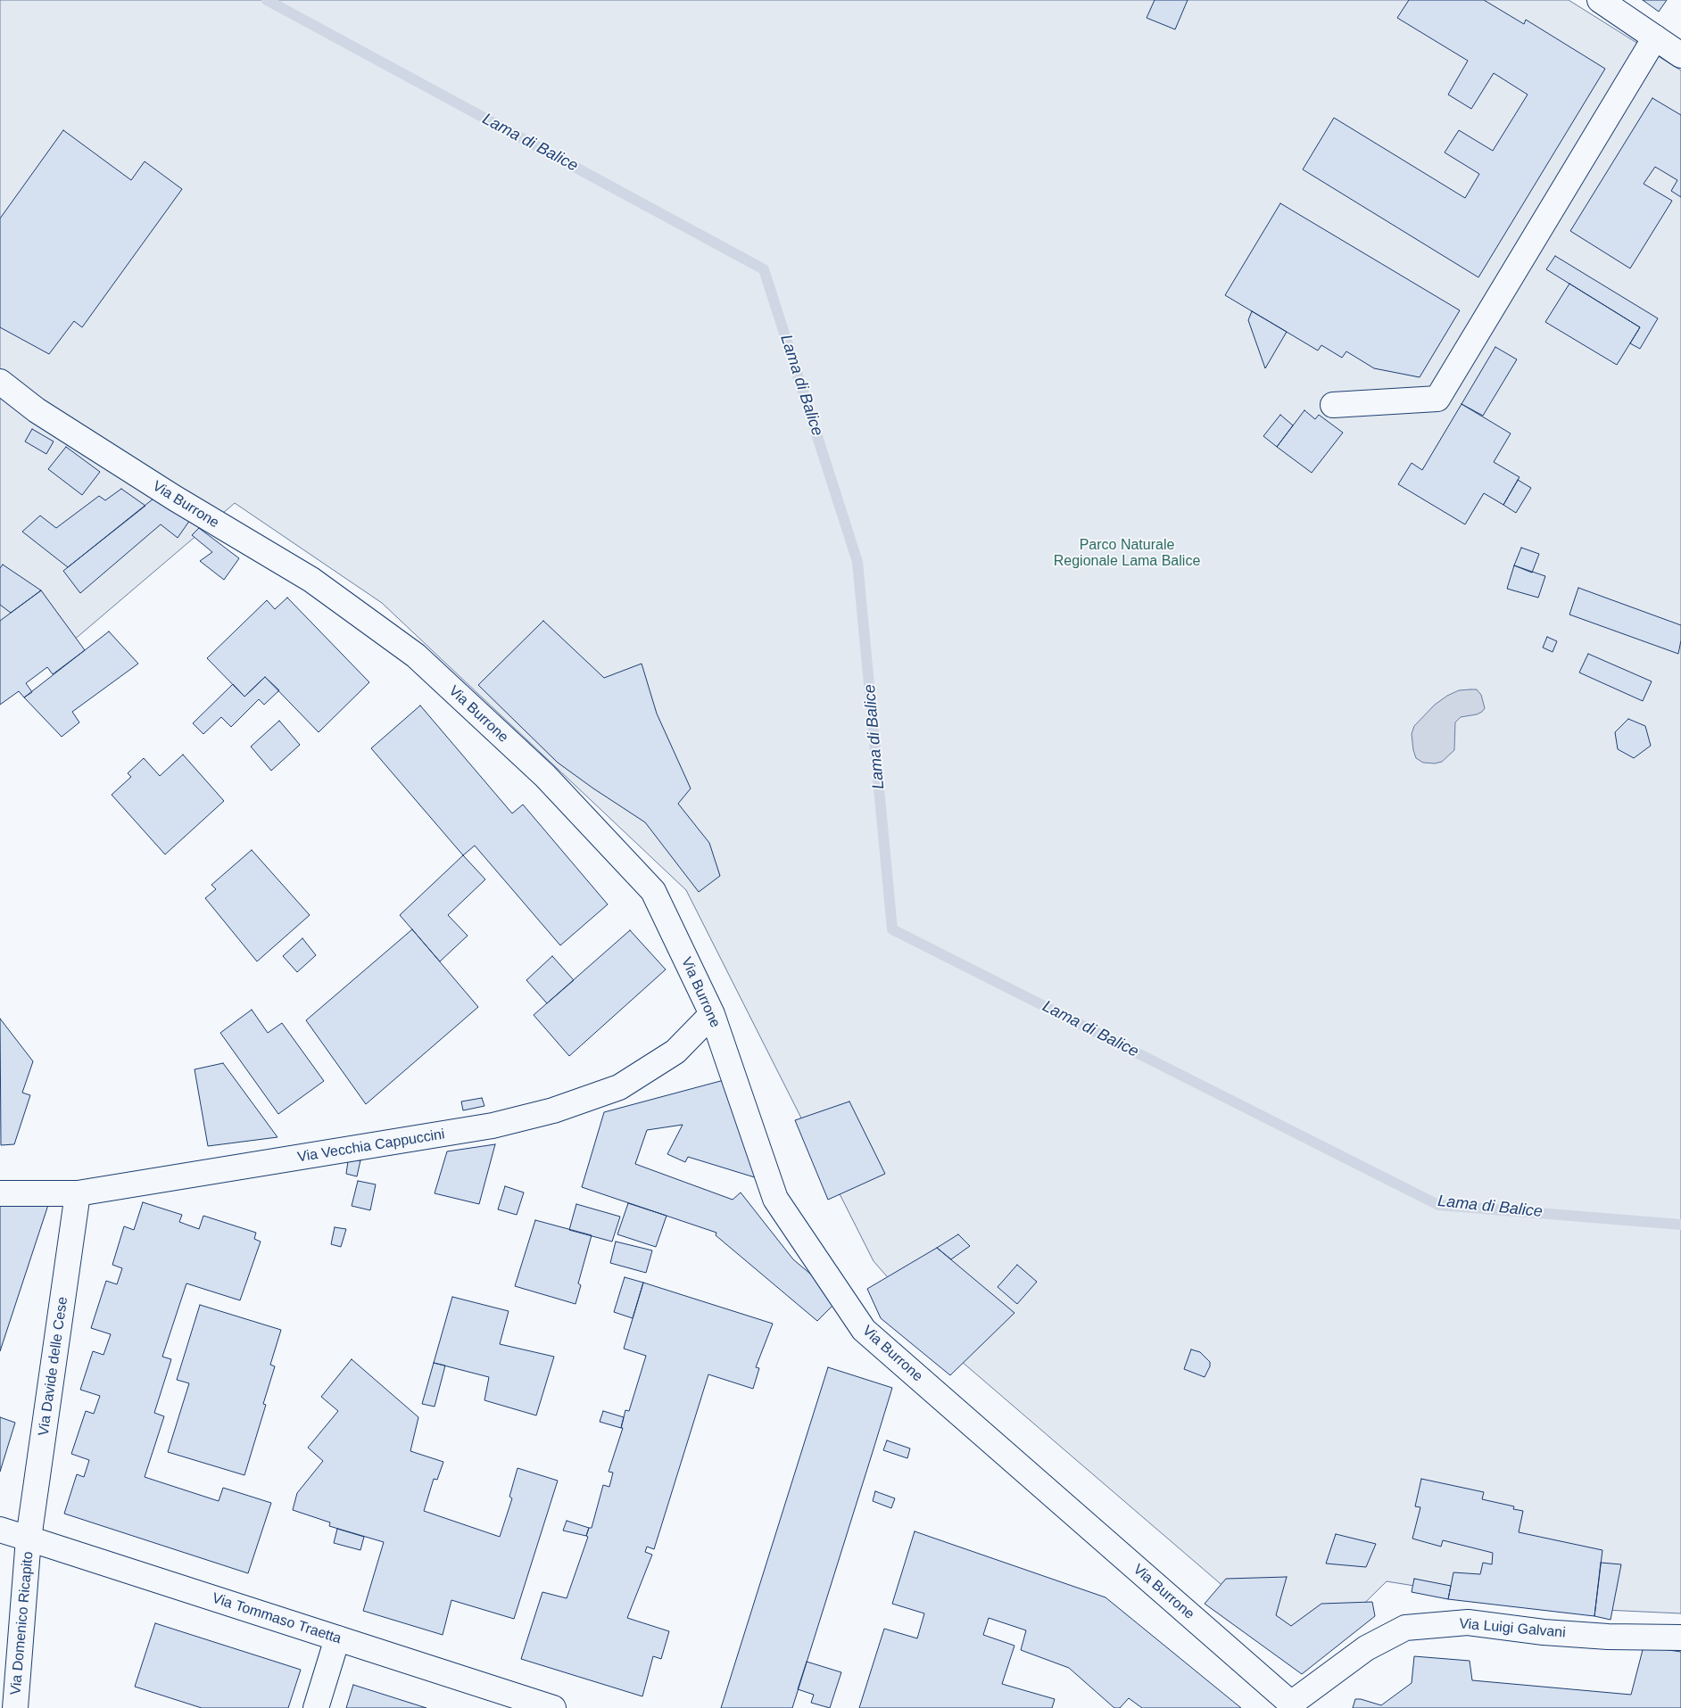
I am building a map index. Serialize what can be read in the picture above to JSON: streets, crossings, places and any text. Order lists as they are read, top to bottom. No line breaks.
{"streets":{"street":["Via Burrone","Via Vecchia Cappuccini","Via Davide delle Cese","Via Tommaso Traetta","Via Domenico Ricapito","Via Luigi Galvani"]},"crossings":[["Via Burrone","Via Vecchia Cappuccini"],["Via Burrone","Via Luigi Galvani"],["Via Vecchia Cappuccini","Via Davide delle Cese"],["Via Davide delle Cese","Via Tommaso Traetta"],["Via Davide delle Cese","Via Domenico Ricapito"],["Via Tommaso Traetta","Via Domenico Ricapito"]],"water":["Lama di Balice"],"parks":["Parco Naturale Regionale Lama Balice"]}
